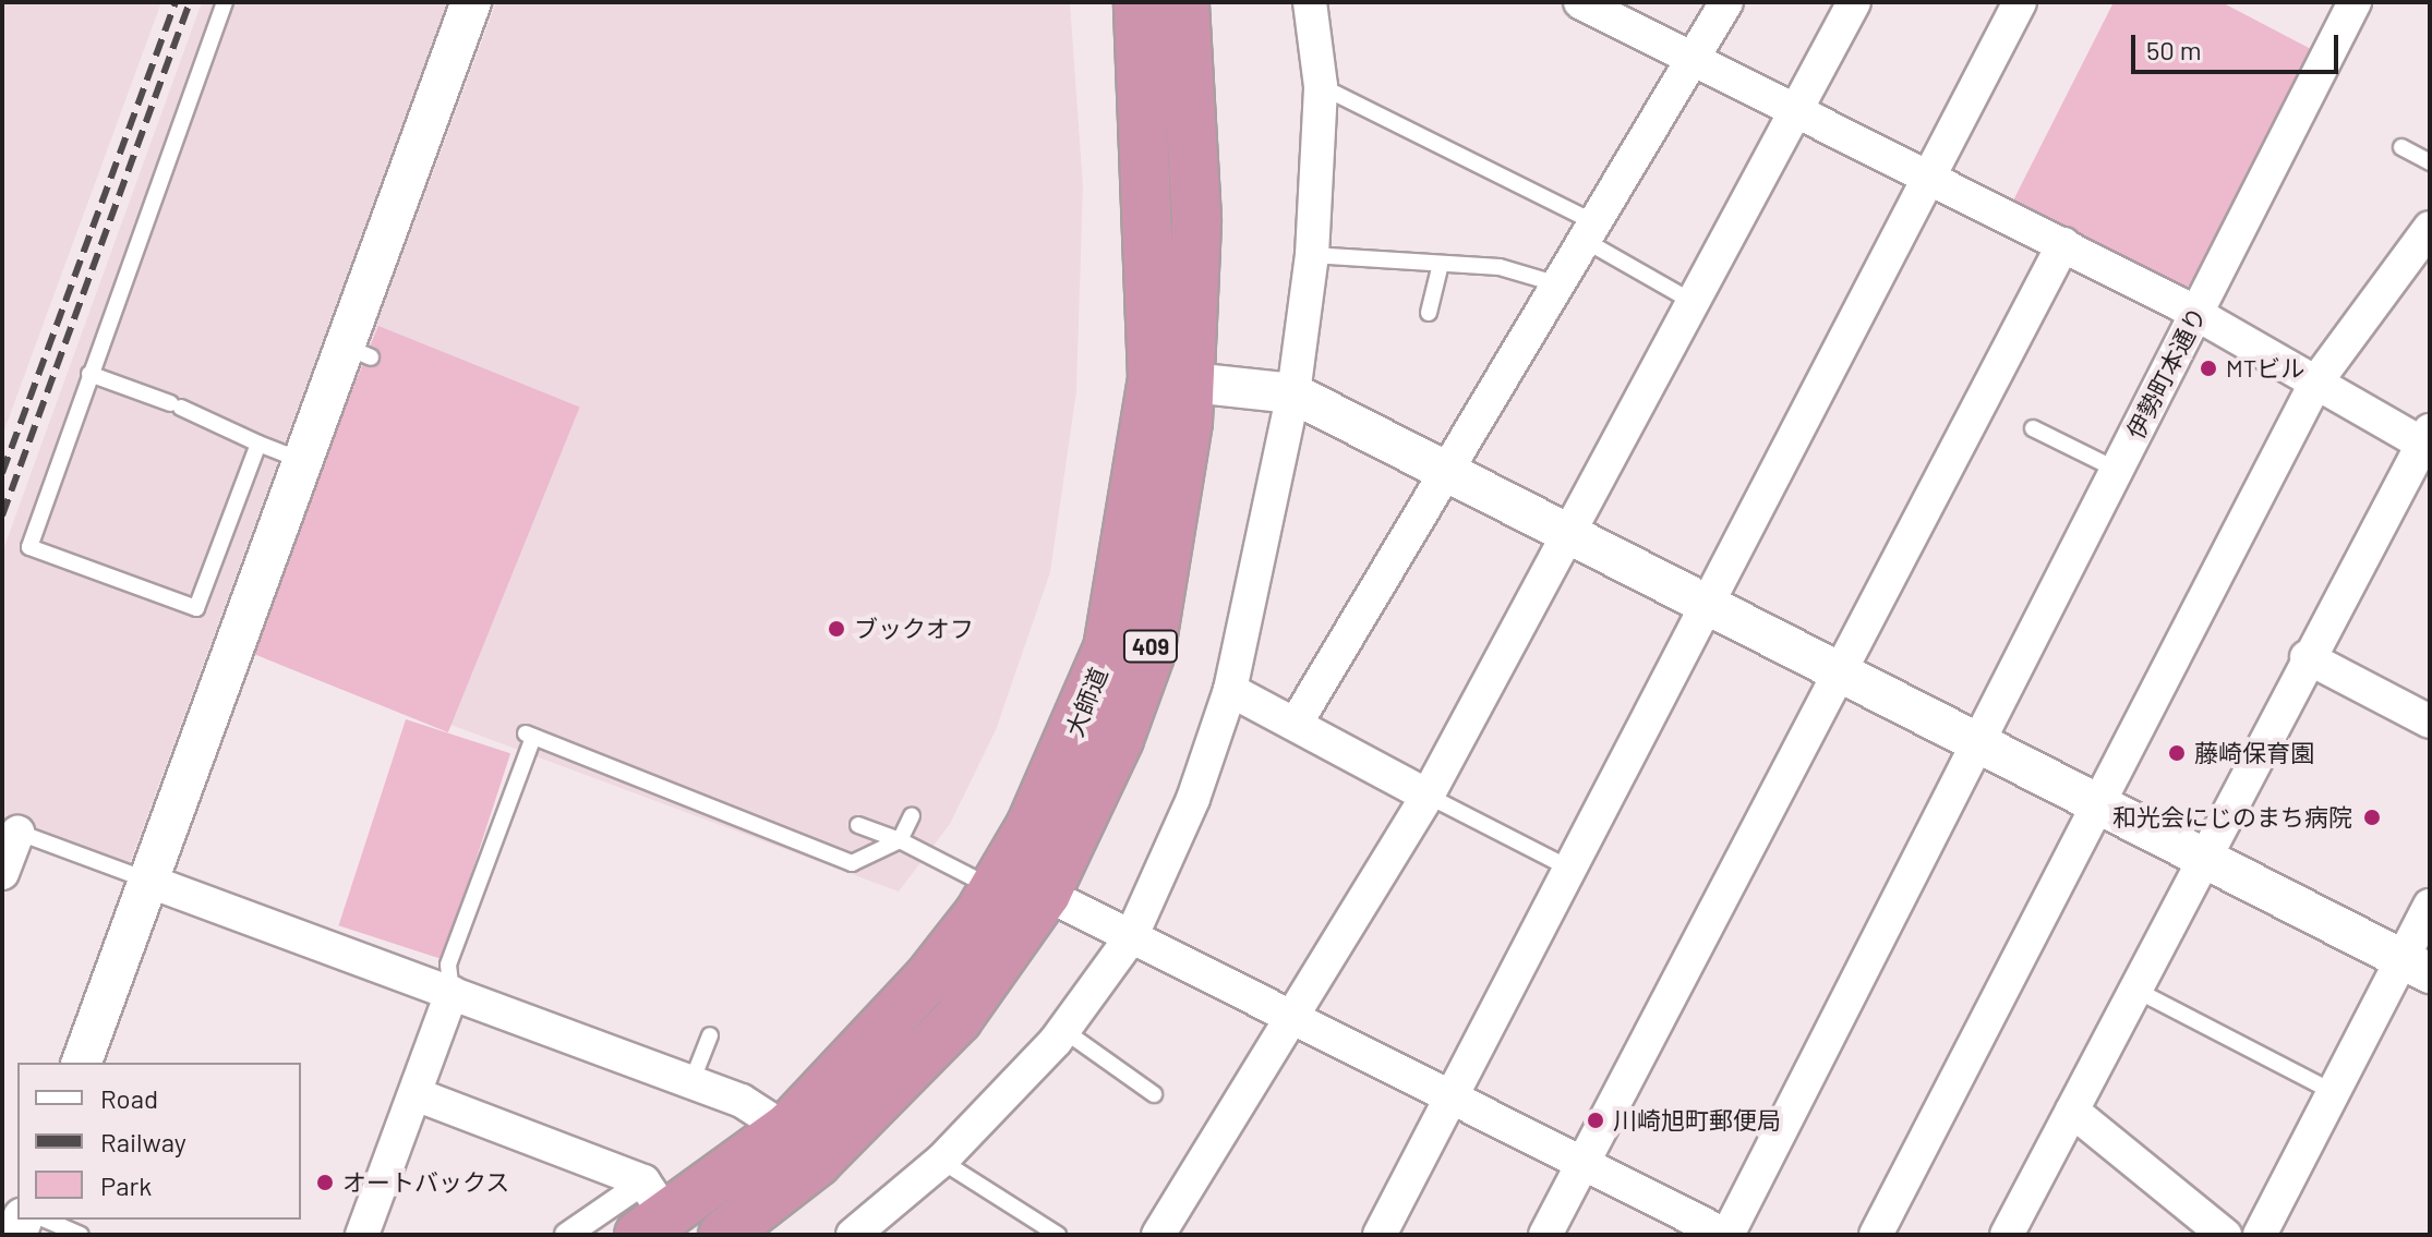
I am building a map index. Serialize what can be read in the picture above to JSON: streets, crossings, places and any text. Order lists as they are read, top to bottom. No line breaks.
{"streets":{"highway":["409","大師道"],"street":["伊勢町本通り"]},"places":["MTビル","ブックオフ","藤崎保育園","和光会にじのまち病院","川崎旭町郵便局","オートバックス"],"legend":["Road","Railway","Park"],"scale_bar":"50 m"}
